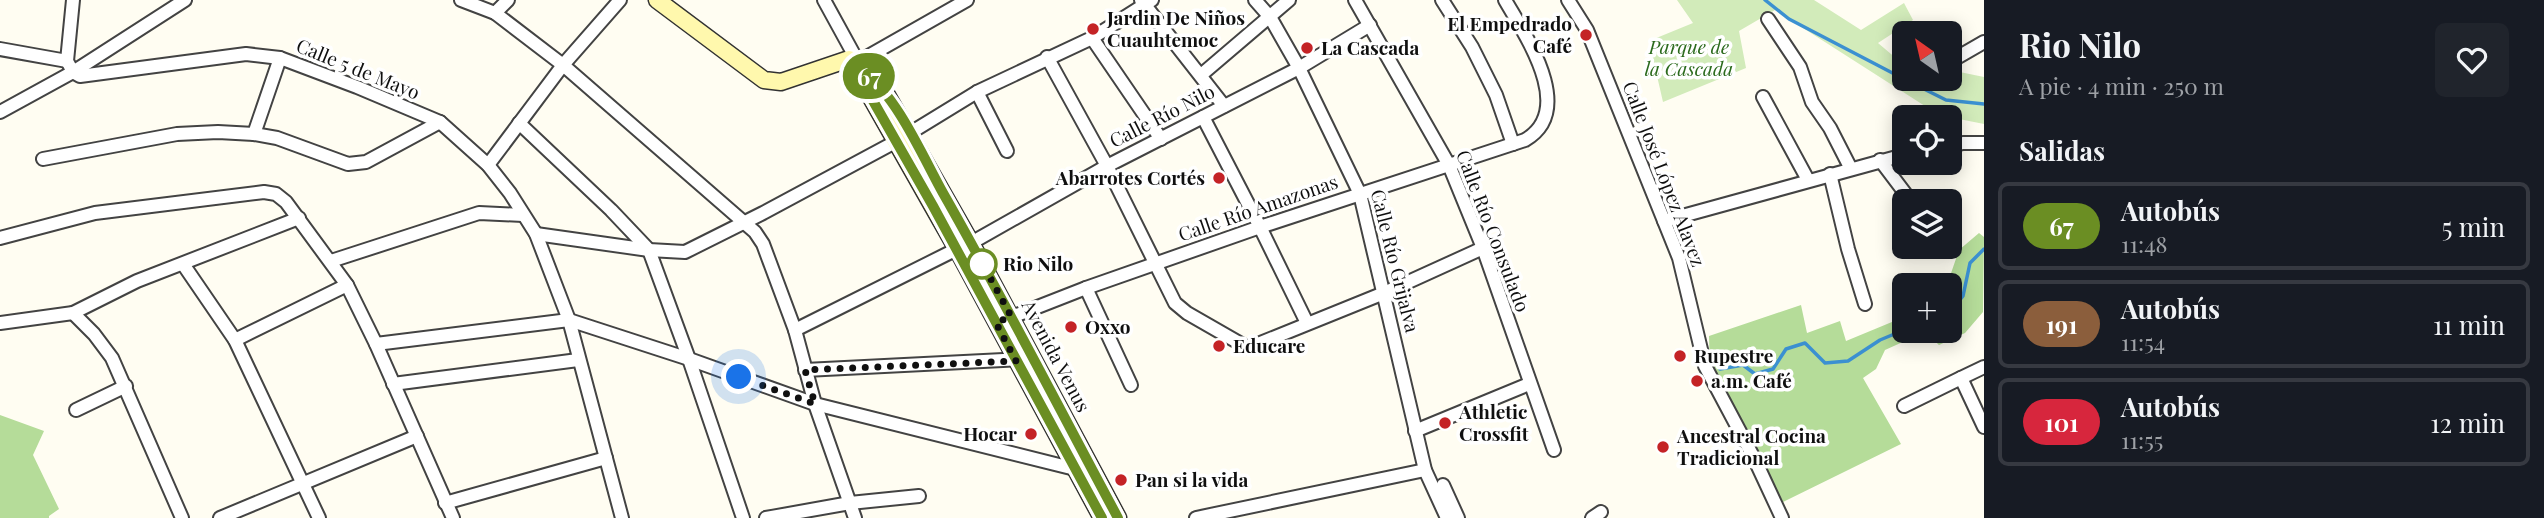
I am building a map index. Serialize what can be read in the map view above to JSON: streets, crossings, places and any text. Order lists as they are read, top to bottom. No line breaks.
{"streets":{"main road":["Avenida Venus"],"street":["Calle 5 de Mayo","Calle Río Nilo","Calle José López Alavez","Calle Río Amazonas","Calle Río Consulado","Calle Río Grijalva"]},"crossings":[["Calle Río Nilo","Calle Río Consulado"],["Calle Río Nilo","Calle Río Grijalva"],["Calle Río Nilo","Avenida Venus"],["Calle Río Amazonas","Calle Río Consulado"],["Calle Río Amazonas","Calle Río Grijalva"],["Calle Río Amazonas","Avenida Venus"]],"parks":["Parque de la Cascada"],"places":["Jardin De Niños Cuauhtemoc","El Empedrado Café","La Cascada","Abarrotes Cortés","Rio Nilo","Oxxo","Educare","Rupestre","a.m. Café","Athletic Crossfit","Hocar","Ancestral Cocina Tradicional","Pan si la vida"],"lines":["bus line 67"],"north":"top left","page":{"on_map":"67","heading":[["Rio Nilo","A pie · 4 min · 250 m"],"Salidas"],"map_buttons":"+","list":[{"mark":"67","name":"Autobús","note":"11:48","value":"5 min"},{"mark":"191","name":"Autobús","note":"11:54","value":"11 min"},{"mark":"101","name":"Autobús","note":"11:55","value":"12 min"}]}}
